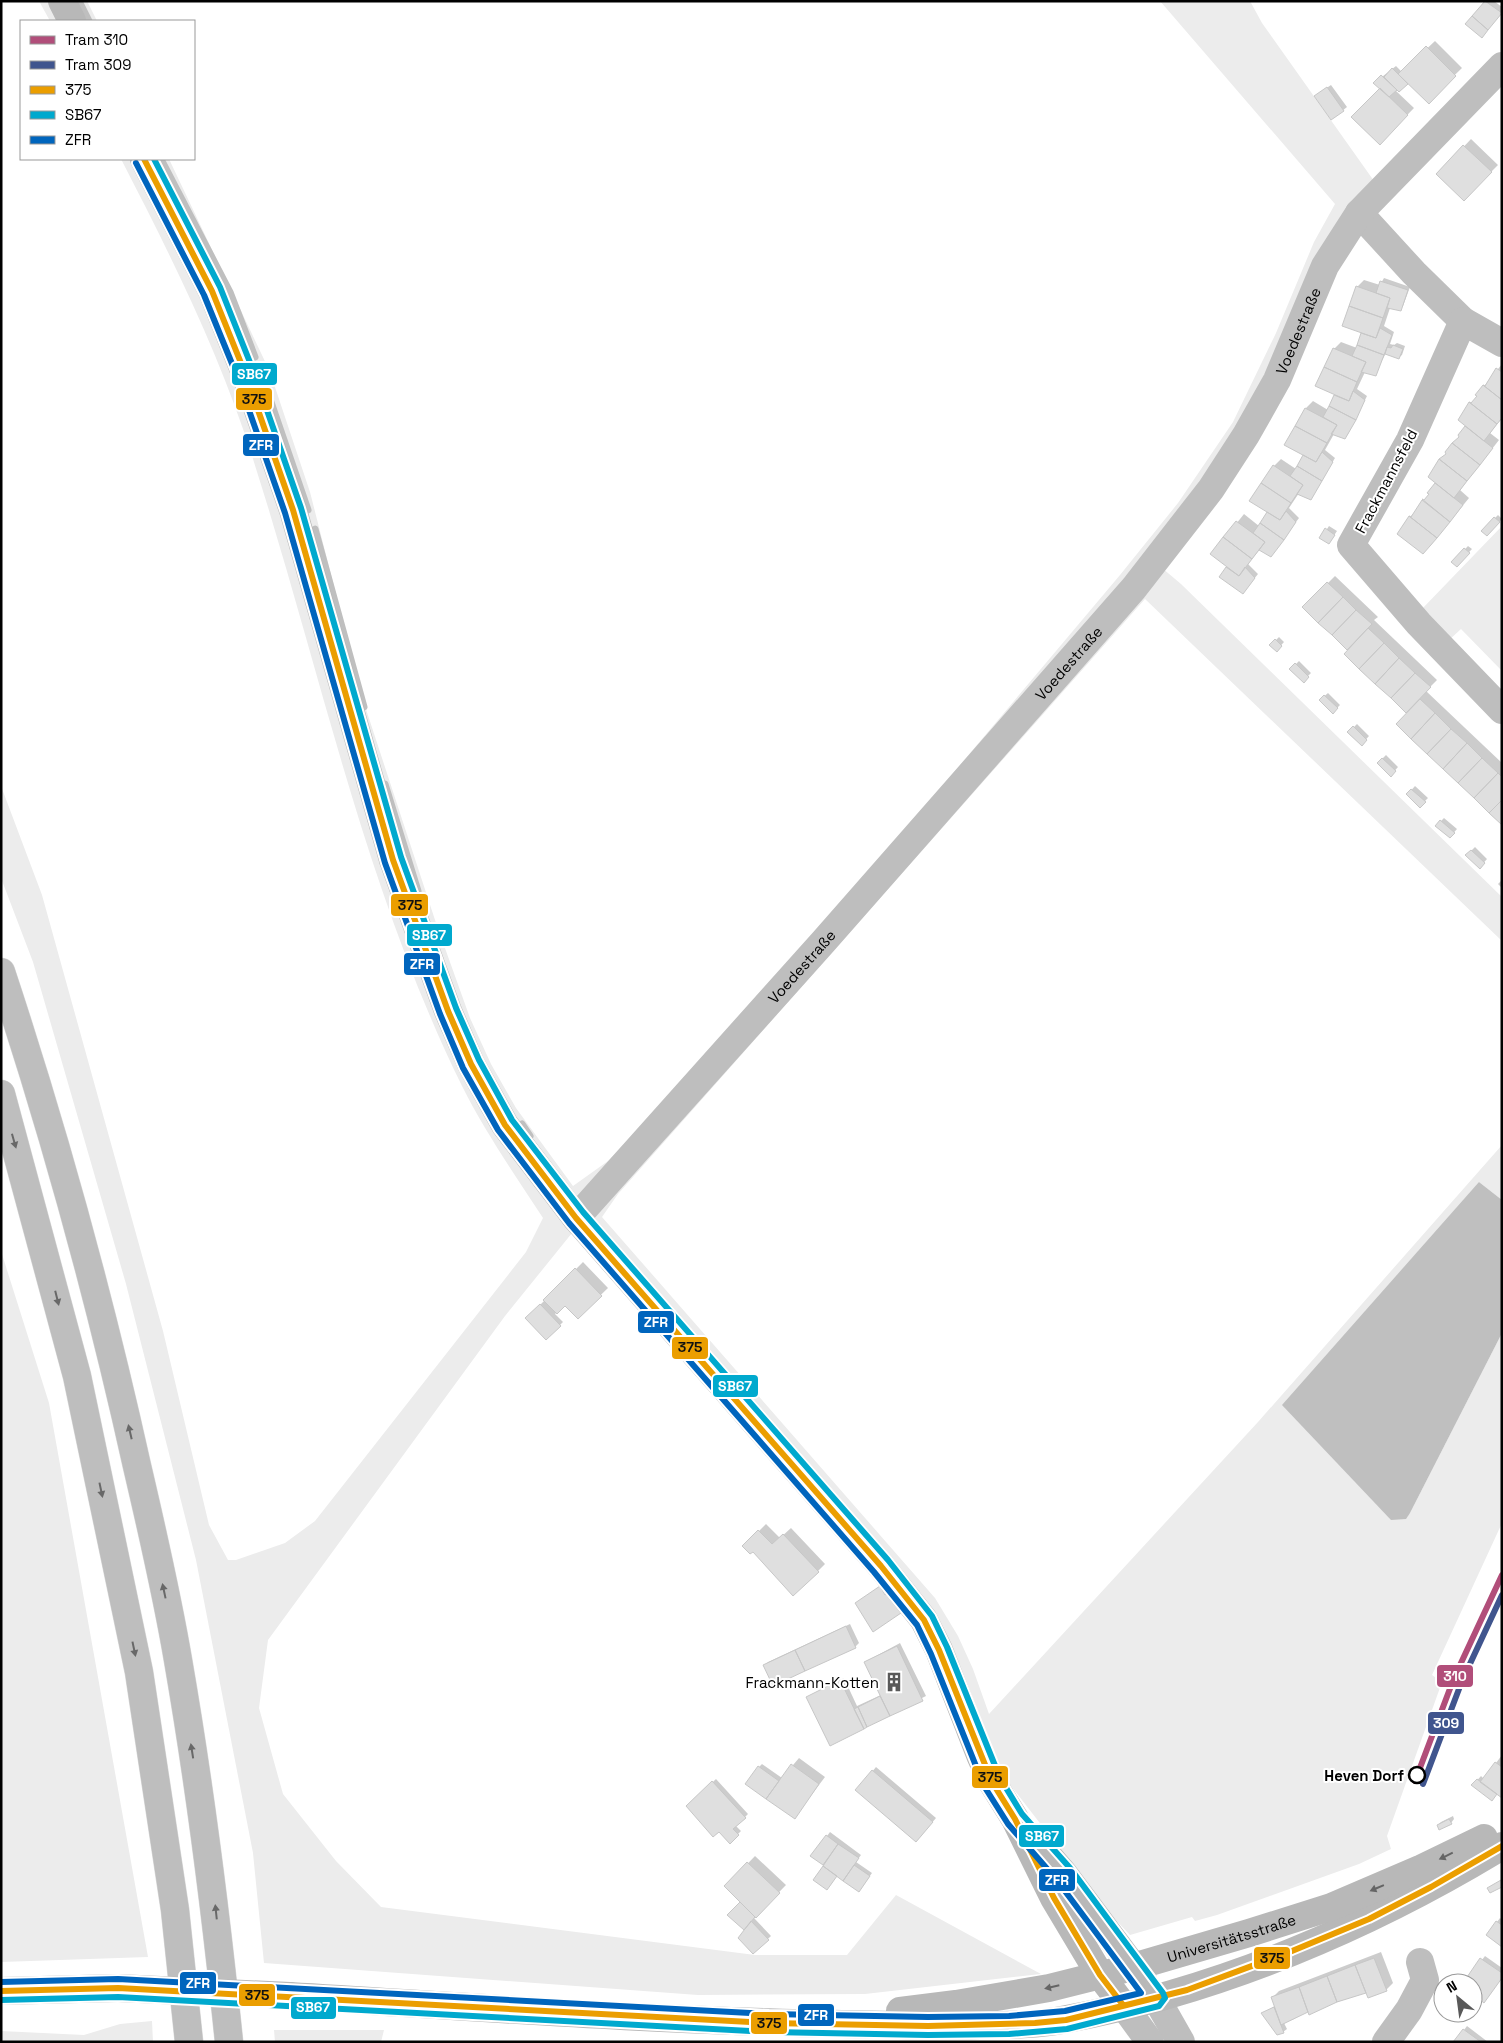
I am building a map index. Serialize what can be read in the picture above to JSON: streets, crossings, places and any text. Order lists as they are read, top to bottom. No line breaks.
{"streets":{"main road":["Voedestraße","Frackmannsfeld"],"street":["Universitätsstraße"]},"places":{"building":["Frackmann-Kotten"],"other":["Heven Dorf"]},"lines":["transit line 375","transit line SB67","transit line ZFR","tram line 310","tram line 309"],"legend":["Tram 310","Tram 309","375","SB67","ZFR"],"north":"top left"}
